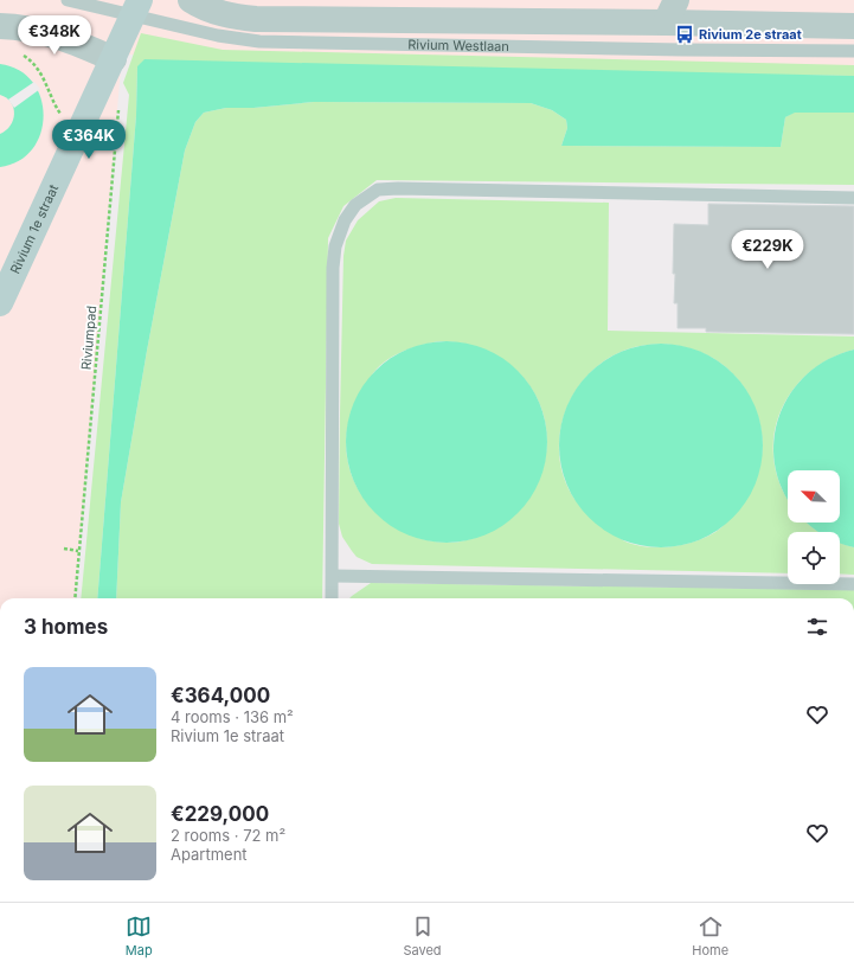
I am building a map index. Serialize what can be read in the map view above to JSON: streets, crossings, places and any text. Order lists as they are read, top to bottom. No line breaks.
{"streets":{"street":["Rivium Westlaan","Rivium 1e straat"],"path":["Riviumpad"]},"crossings":[["Rivium Westlaan","Rivium 1e straat"],["Rivium 1e straat","Riviumpad"]],"places":{"bus stop":["Rivium 2e straat"]},"north":"top left","page":{"price":["€348K","€364K","€229K"],"heading":"3 homes","list":[{"name":"€364,000","note":"4 rooms · 136 m² · Rivium 1e straat"},{"name":"€229,000","note":"2 rooms · 72 m² · Apartment"}],"tabs":["Map","Saved","Home"]}}
